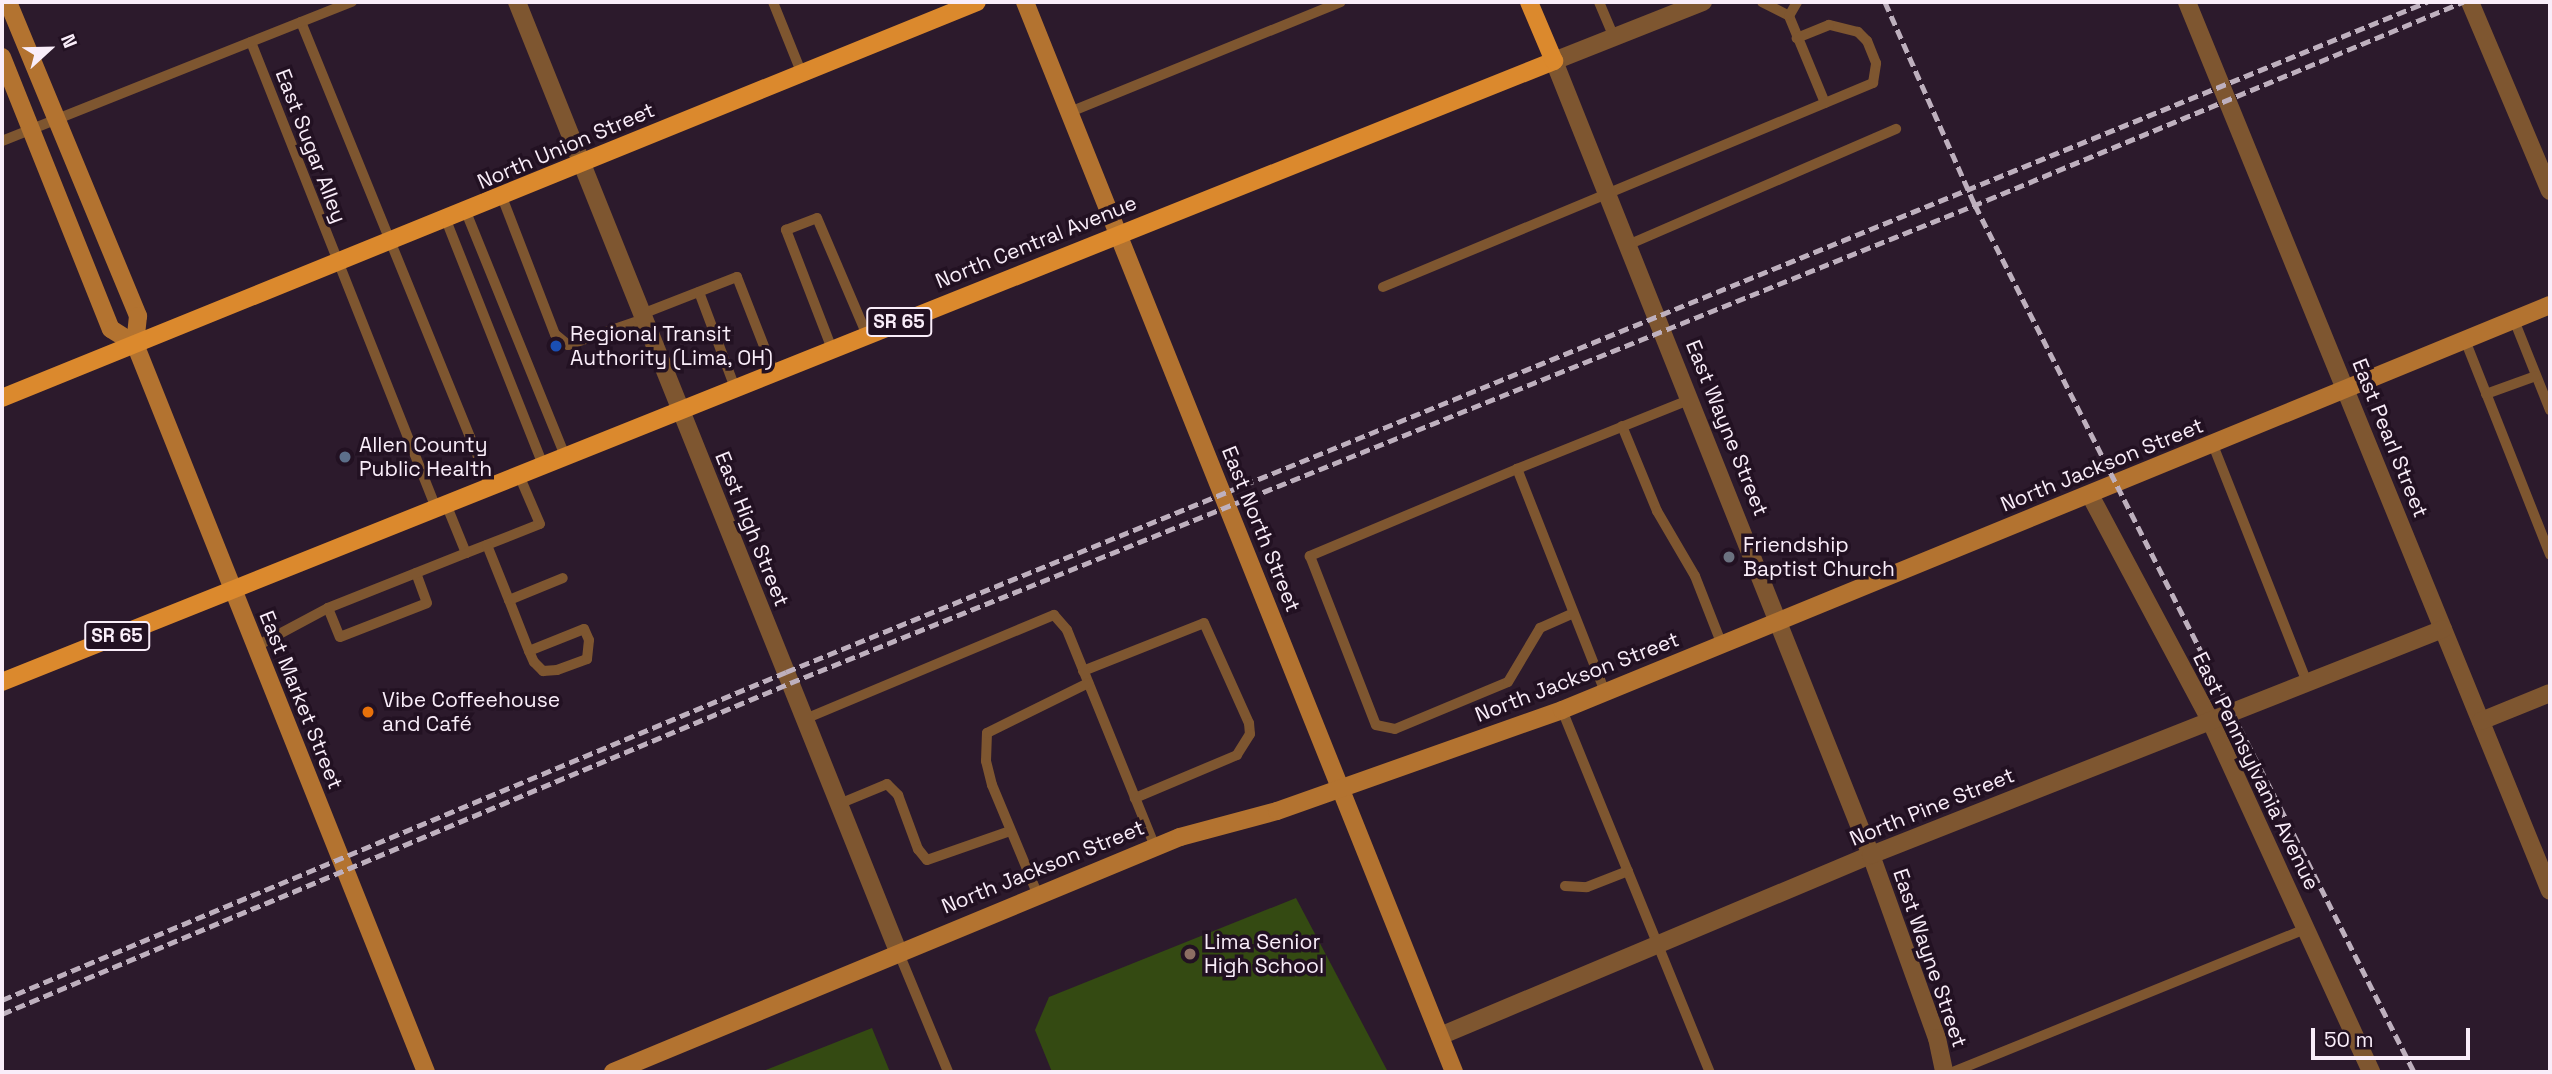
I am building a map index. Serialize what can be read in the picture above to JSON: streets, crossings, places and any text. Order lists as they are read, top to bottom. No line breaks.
{"streets":{"main road":["North Union Street","North Central Avenue","SR 65","East Wayne Street"],"street":["East Pearl Street","North Jackson Street","East High Street","East North Street","East Market Street","East Pennsylvania Avenue","North Pine Street"],"lane":["East Sugar Alley"]},"crossings":[["East Sugar Alley","North Union Street"],["East Sugar Alley","North Central Avenue"],["North Union Street","East High Street"],["North Union Street","East Market Street"],["North Central Avenue","SR 65"],["North Central Avenue","East Wayne Street"],["North Central Avenue","East High Street"],["North Central Avenue","East North Street"],["North Central Avenue","East Market Street"],["SR 65","East Market Street"],["East Wayne Street","North Jackson Street"],["East Wayne Street","North Pine Street"],["East Pearl Street","North Jackson Street"],["East Pearl Street","North Pine Street"],["North Jackson Street","East High Street"],["North Jackson Street","East North Street"],["North Jackson Street","East Pennsylvania Avenue"],["East North Street","North Pine Street"],["East Pennsylvania Avenue","North Pine Street"]],"places":["Regional Transit Authority (Lima, OH)","Allen County Public Health","Friendship Baptist Church","Vibe Coffeehouse and Café","Lima Senior High School"],"scale_bar":"50 m","north":"right"}
